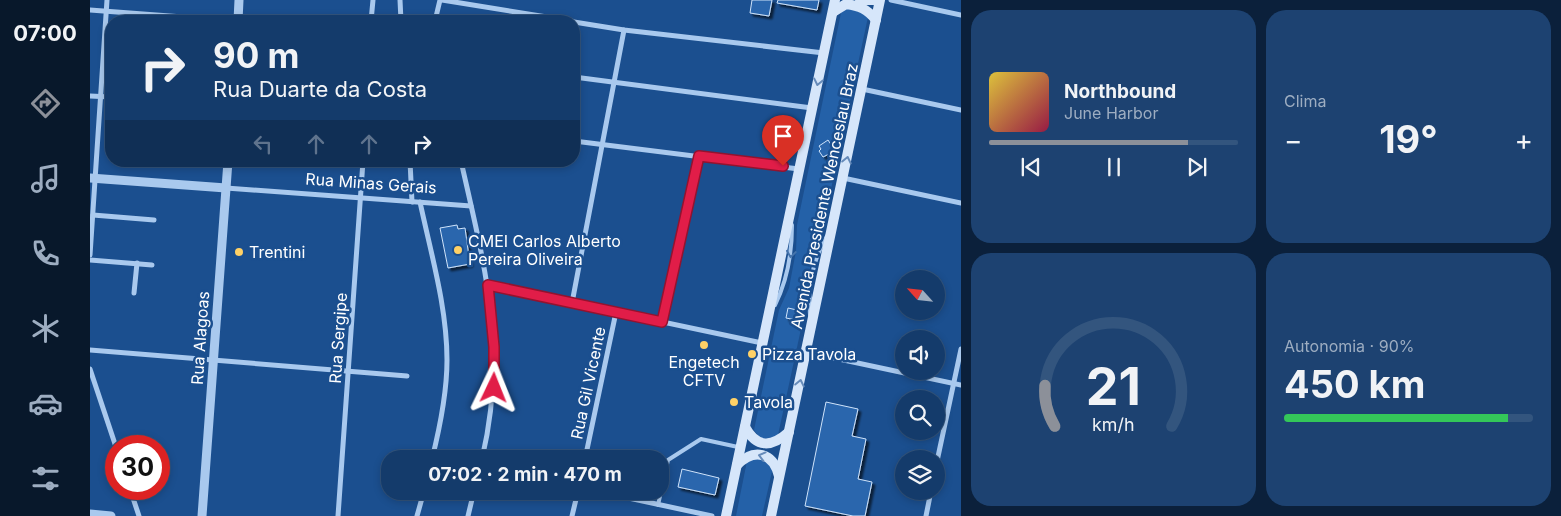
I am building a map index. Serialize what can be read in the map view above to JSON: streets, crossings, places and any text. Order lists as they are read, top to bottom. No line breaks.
{"streets":{"main road":["Avenida Presidente Wenceslau Braz"],"street":["Rua Minas Gerais","Rua Alagoas","Rua Sergipe","Rua Gil Vicente"]},"crossings":[["Rua Minas Gerais","Rua Alagoas"],["Rua Minas Gerais","Rua Sergipe"]],"places":["CMEI Carlos Alberto Pereira Oliveira","Trentini","Engetech CFTV","Pizza Tavola","Tavola"],"north":"top left","page":{"tabs":"07:00","tile":["Clima",["Autonomia · 90%","450 km"]],"turn":["90 m","Rua Duarte da Costa"],"song":["Northbound","June Harbor"],"heat":["−","19°","+"],"limit":"30","trip":"07:02 · 2 min · 470 m","gauge":["21","km/h"]}}
